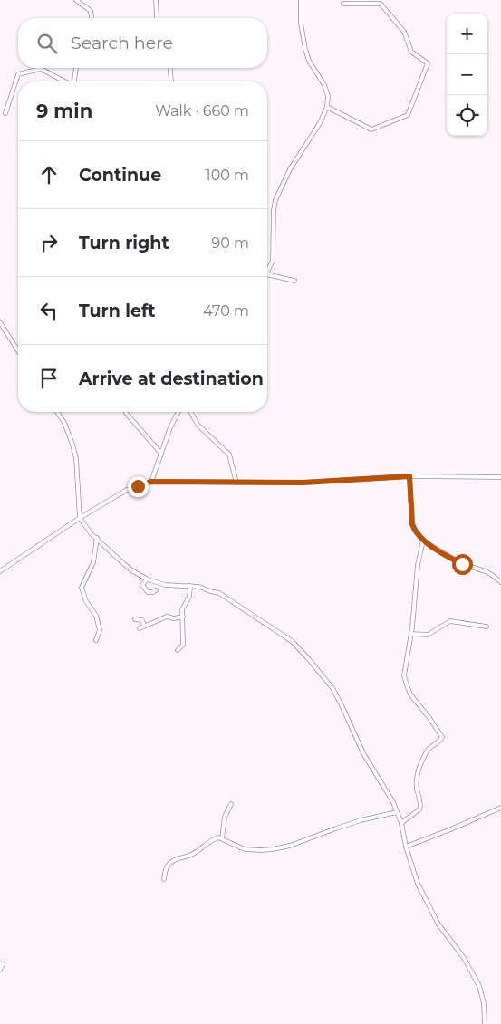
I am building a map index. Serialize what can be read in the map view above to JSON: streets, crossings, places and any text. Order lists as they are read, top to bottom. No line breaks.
{"page":{"map_buttons":["+","−"],"search":"Search here","heading":["9 min","Walk · 660 m"],"list":[["Continue","100 m"],["Turn right","90 m"],["Turn left","470 m"],"Arrive at destination"]}}
